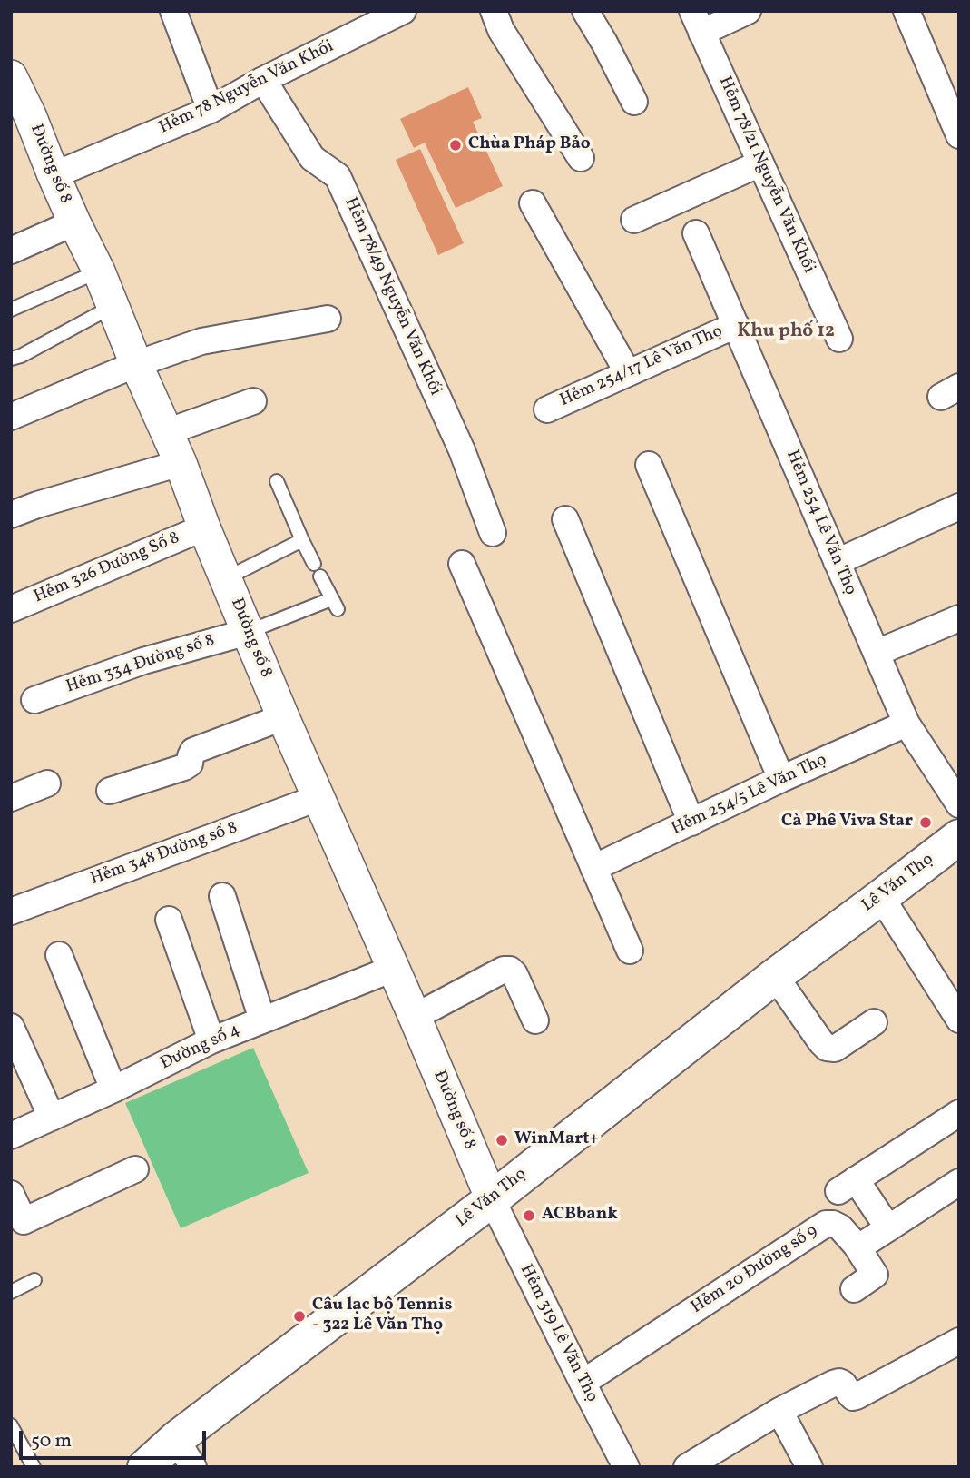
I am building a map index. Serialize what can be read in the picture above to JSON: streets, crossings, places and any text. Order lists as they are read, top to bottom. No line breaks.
{"streets":{"main road":["Lê Văn Thọ"],"street":["Hẻm 78 Nguyễn Văn Khối","Đường số 8","Hẻm 78/21 Nguyễn Văn Khối","Hẻm 78/49 Nguyễn Văn Khối","Hẻm 254/17 Lê Văn Thọ","Hẻm 254 Lê Văn Thọ","Hẻm 326 Đường Số 8","Hẻm 334 Đường số 8","Hẻm 254/5 Lê Văn Thọ","Hẻm 348 Đường số 8","Đường số 4","Hẻm 20 Đường số 9","Hẻm 319 Lê Văn Thọ"]},"crossings":[["Hẻm 78 Nguyễn Văn Khối","Đường số 8"],["Hẻm 78 Nguyễn Văn Khối","Hẻm 78/49 Nguyễn Văn Khối"],["Đường số 8","Hẻm 326 Đường Số 8"],["Đường số 8","Hẻm 334 Đường số 8"],["Đường số 8","Hẻm 348 Đường số 8"],["Đường số 8","Lê Văn Thọ"],["Đường số 8","Đường số 4"],["Đường số 8","Hẻm 319 Lê Văn Thọ"],["Hẻm 254/17 Lê Văn Thọ","Hẻm 254 Lê Văn Thọ"],["Hẻm 254 Lê Văn Thọ","Hẻm 254/5 Lê Văn Thọ"],["Lê Văn Thọ","Hẻm 319 Lê Văn Thọ"],["Hẻm 20 Đường số 9","Hẻm 319 Lê Văn Thọ"]],"districts":["Khu phố 12"],"places":["Chùa Pháp Bảo","Cà Phê Viva Star","WinMart+","ACBbank","Câu lạc bộ Tennis - 322 Lê Văn Thọ"],"scale_bar":"50 m"}
